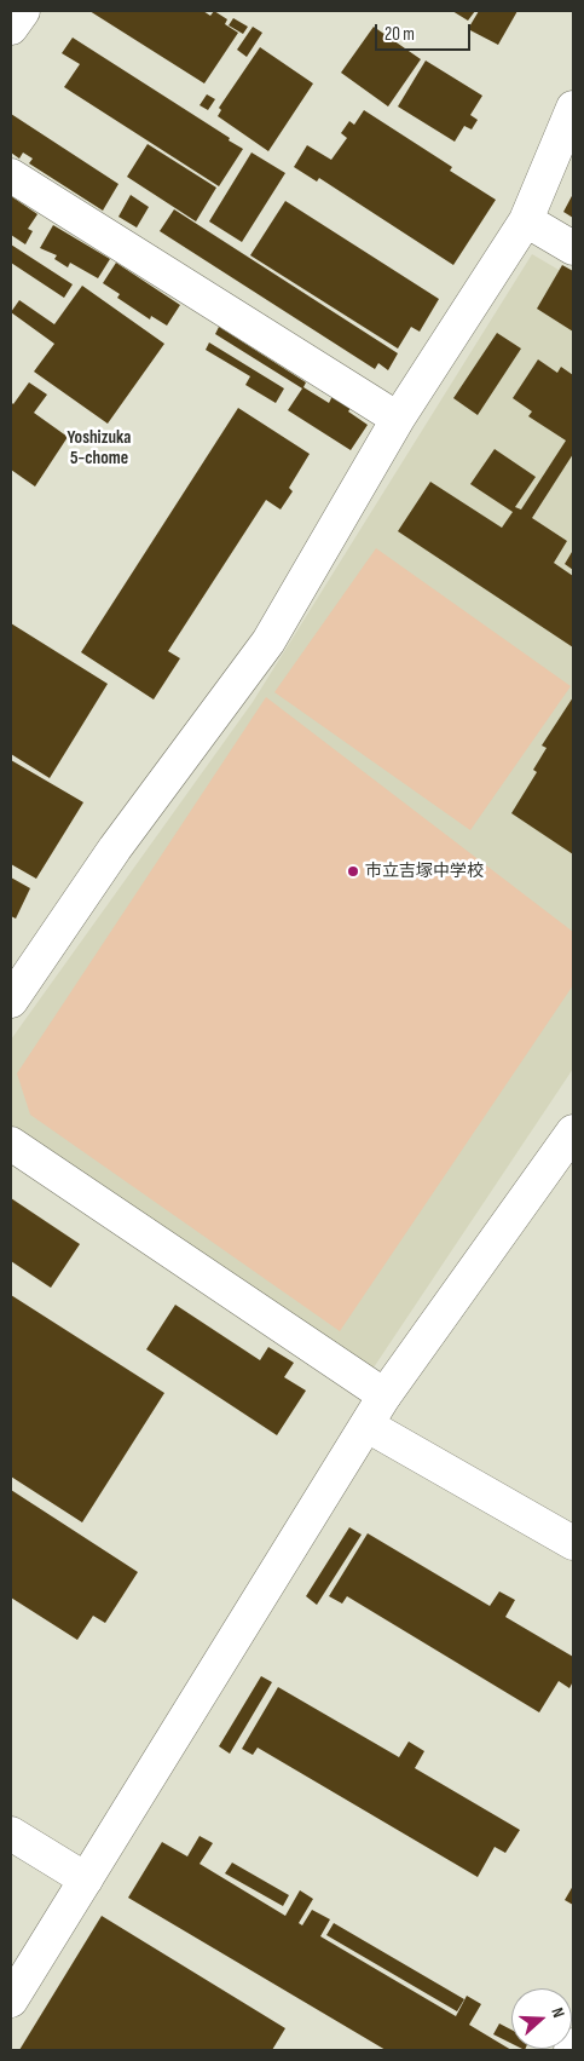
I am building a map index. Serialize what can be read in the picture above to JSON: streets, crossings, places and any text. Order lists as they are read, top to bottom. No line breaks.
{"districts":["Yoshizuka 5-chome"],"places":["市立吉塚中学校"],"scale_bar":"20 m","north":"right"}
